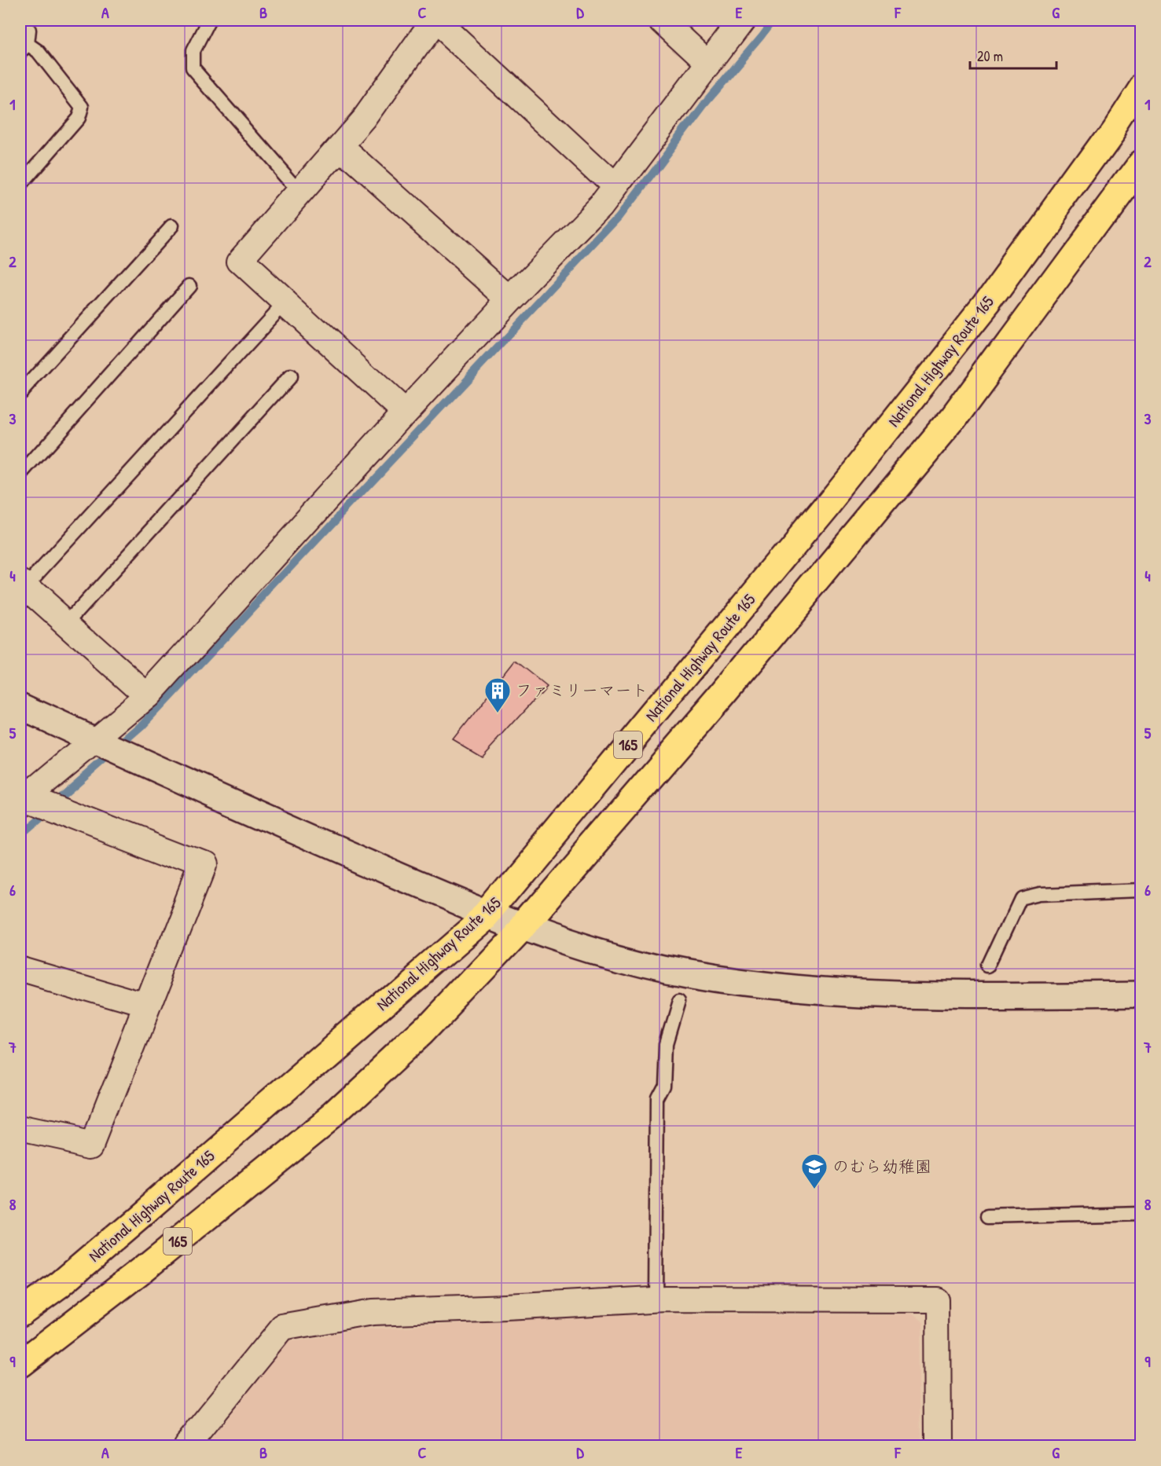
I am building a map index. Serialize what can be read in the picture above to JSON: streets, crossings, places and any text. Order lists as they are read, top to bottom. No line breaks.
{"streets":{"highway":["National Highway Route 165","165"]},"places":{"building":["ファミリーマート"],"school or university":["のむら幼稚園"]},"scale_bar":"20 m","grid":{"columns":["A","B","C","D","E","F","G"],"rows":["1","2","3","4","5","6","7","8","9"]}}
